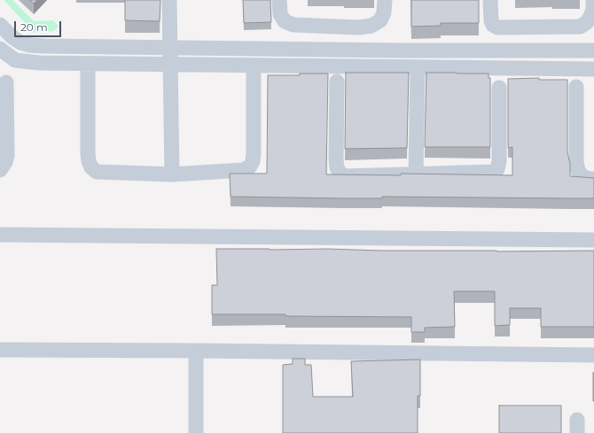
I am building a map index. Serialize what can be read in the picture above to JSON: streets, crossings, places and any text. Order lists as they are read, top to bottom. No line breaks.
{"scale_bar":"20 m"}
